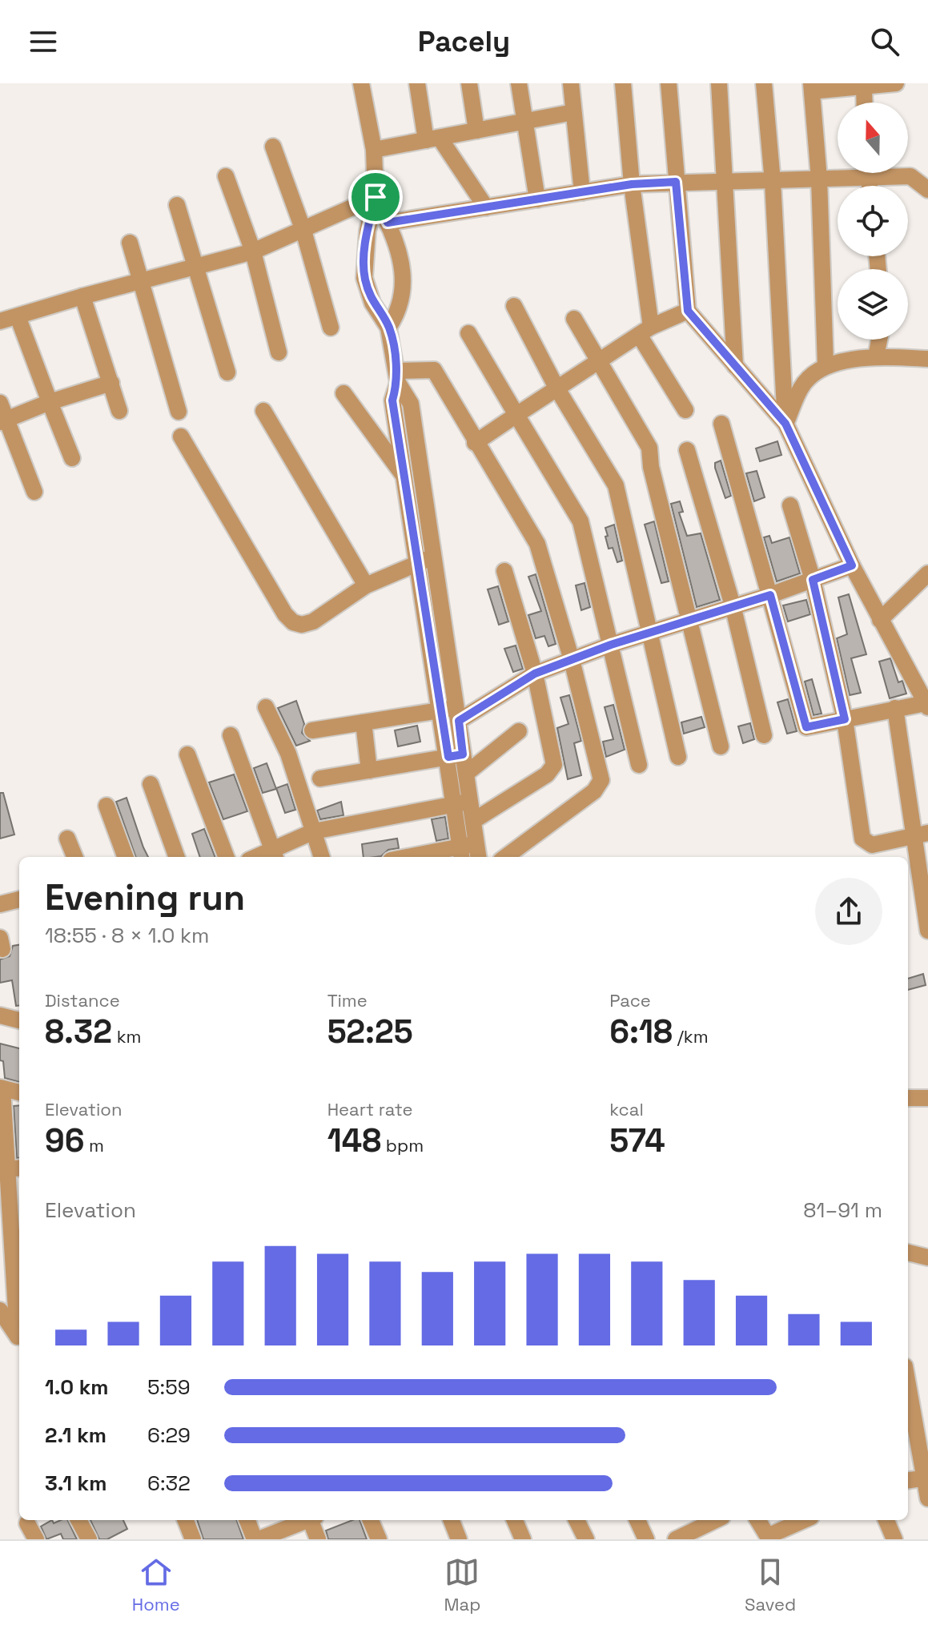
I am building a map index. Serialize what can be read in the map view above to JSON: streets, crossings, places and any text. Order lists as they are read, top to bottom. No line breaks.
{"north":"top","page":{"header":"Pacely","heading":["Evening run","18:55 · 8 × 1.0 km"],"stats":[["Distance","8.32 km"],["Time","52:25"],["Pace","6:18 /km"],["Elevation","96 m"],["Heart rate","148 bpm"],["kcal","574"]],"chart":["Elevation","81–91 m"],"list":[{"name":"1.0 km","note":"5:59"},{"name":"2.1 km","note":"6:29"},{"name":"3.1 km","note":"6:32"}],"tabs":["Home","Map","Saved"]}}
